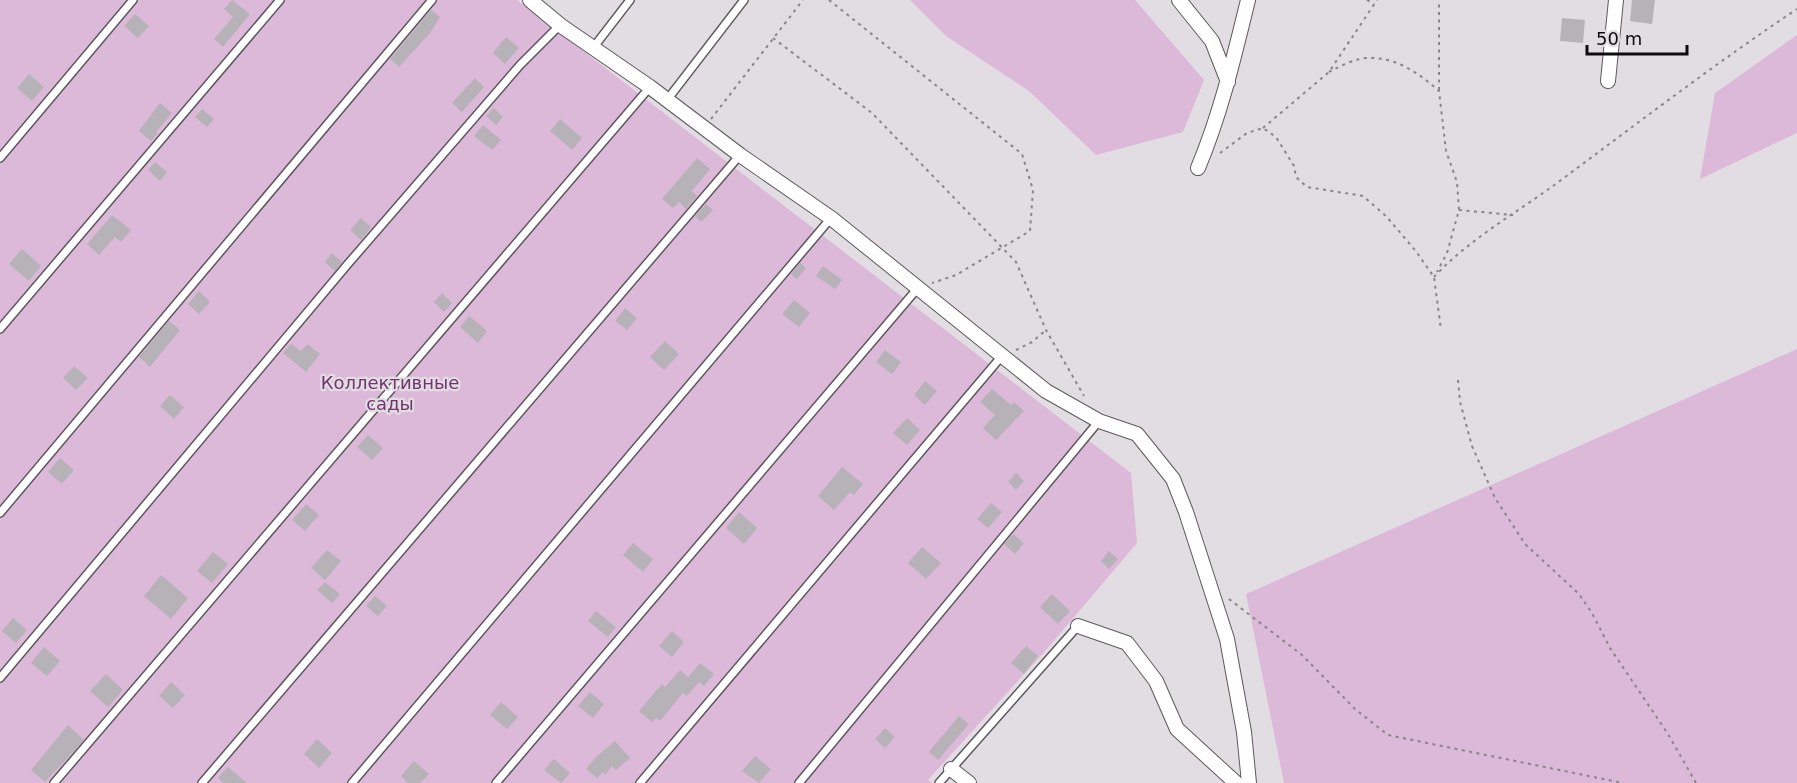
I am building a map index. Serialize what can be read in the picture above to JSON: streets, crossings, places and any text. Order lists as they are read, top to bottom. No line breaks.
{"parks":["Коллективные сады"],"scale_bar":"50 m"}
